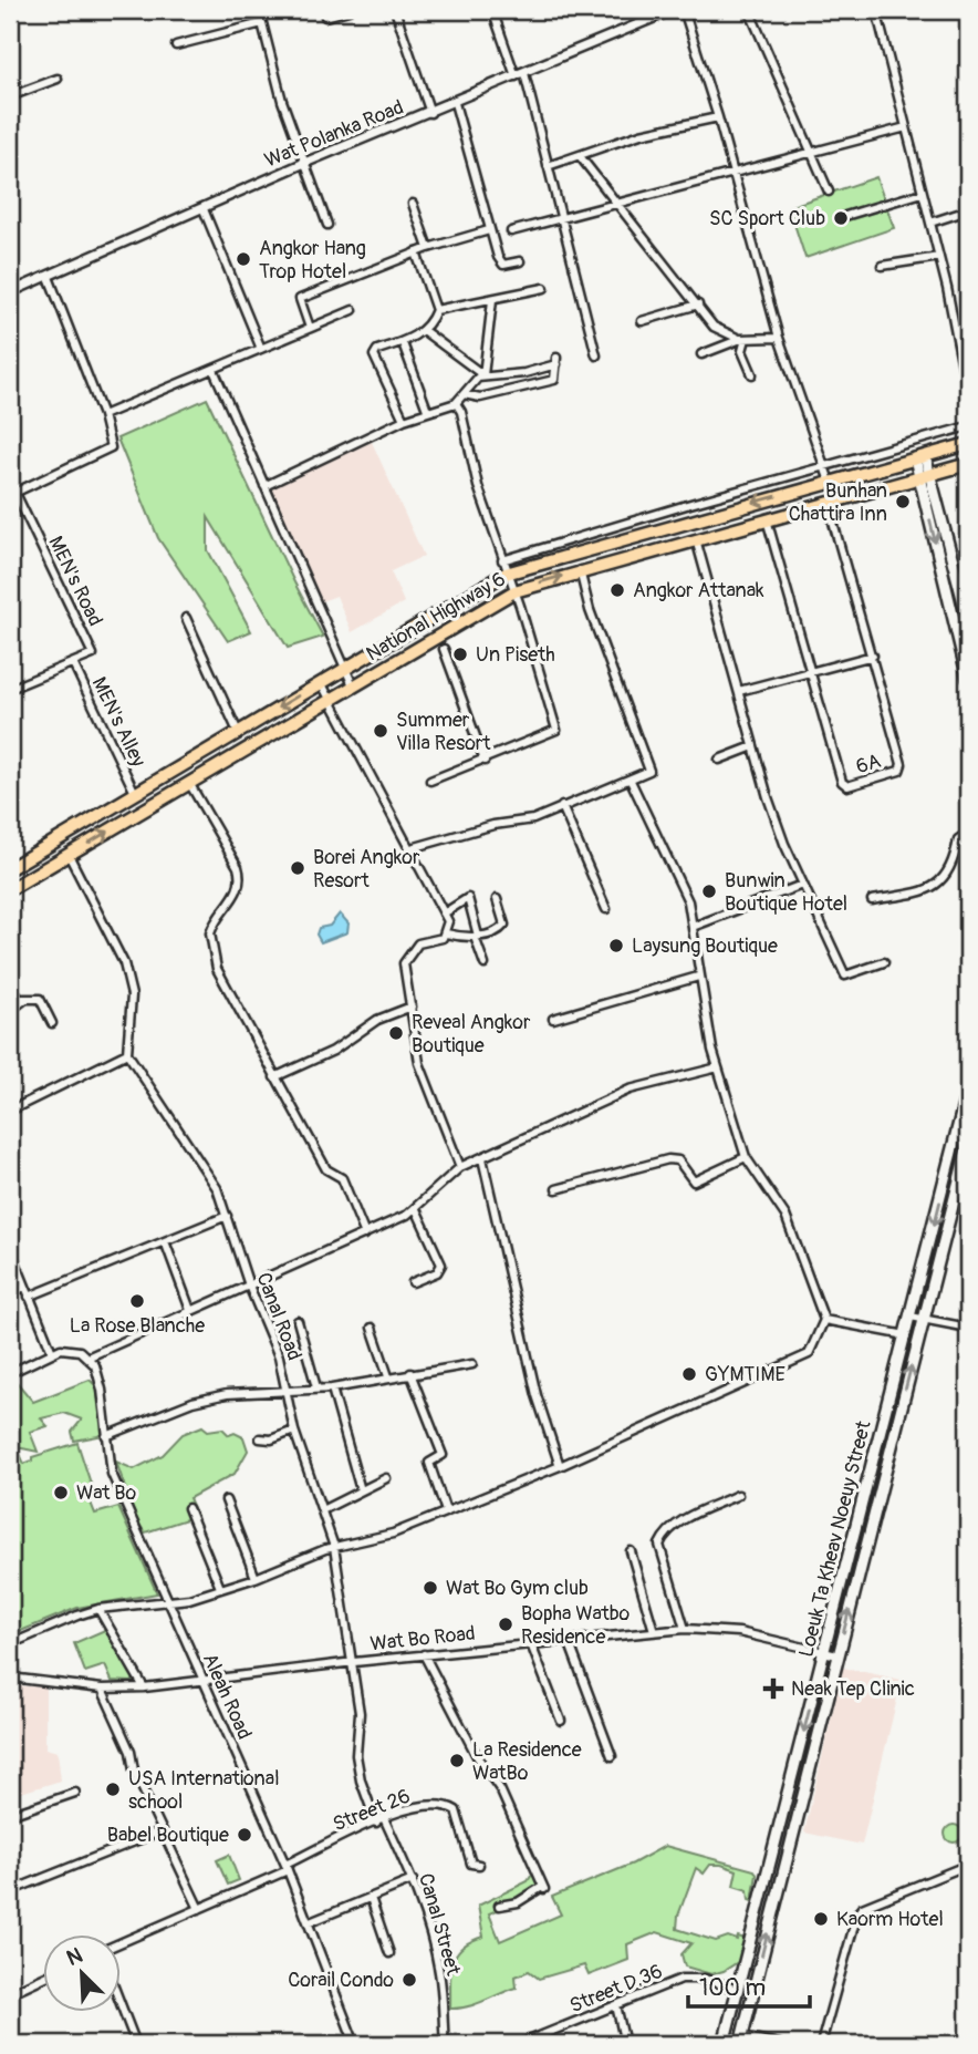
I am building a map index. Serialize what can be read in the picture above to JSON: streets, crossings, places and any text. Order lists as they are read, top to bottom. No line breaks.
{"streets":{"main road":["National Highway 6","Loeuk Ta Kheav Noeuy Street"],"street":["Wat Polanka Road","MEN's Road","MEN's Alley","6A","Canal Road","Wat Bo Road","Aleah Road","Street 26","Canal Street","Street D.36"]},"crossings":[["MEN's Road","MEN's Alley"],["National Highway 6","MEN's Alley"],["National Highway 6","6A"],["Canal Road","Wat Bo Road"],["Canal Road","Street 26"],["Canal Road","Canal Street"],["Loeuk Ta Kheav Noeuy Street","Wat Bo Road"],["Loeuk Ta Kheav Noeuy Street","Street D.36"],["Wat Bo Road","Aleah Road"],["Aleah Road","Street 26"],["Street 26","Canal Street"]],"places":{"other":["SC Sport Club","Angkor Hang Trop Hotel","Bunhan Chattira Inn","Angkor Attanak","Un Piseth","Summer Villa Resort","Borei Angkor Resort","Bunwin Boutique Hotel","Laysung Boutique","Reveal Angkor Boutique","La Rose Blanche","GYMTIME","Wat Bo","Wat Bo Gym club","Bopha Watbo Residence","La Residence WatBo","USA International school","Babel Boutique","Kaorm Hotel","Corail Condo"],"health":["Neak Tep Clinic"]},"scale_bar":"100 m","north":"top left"}
